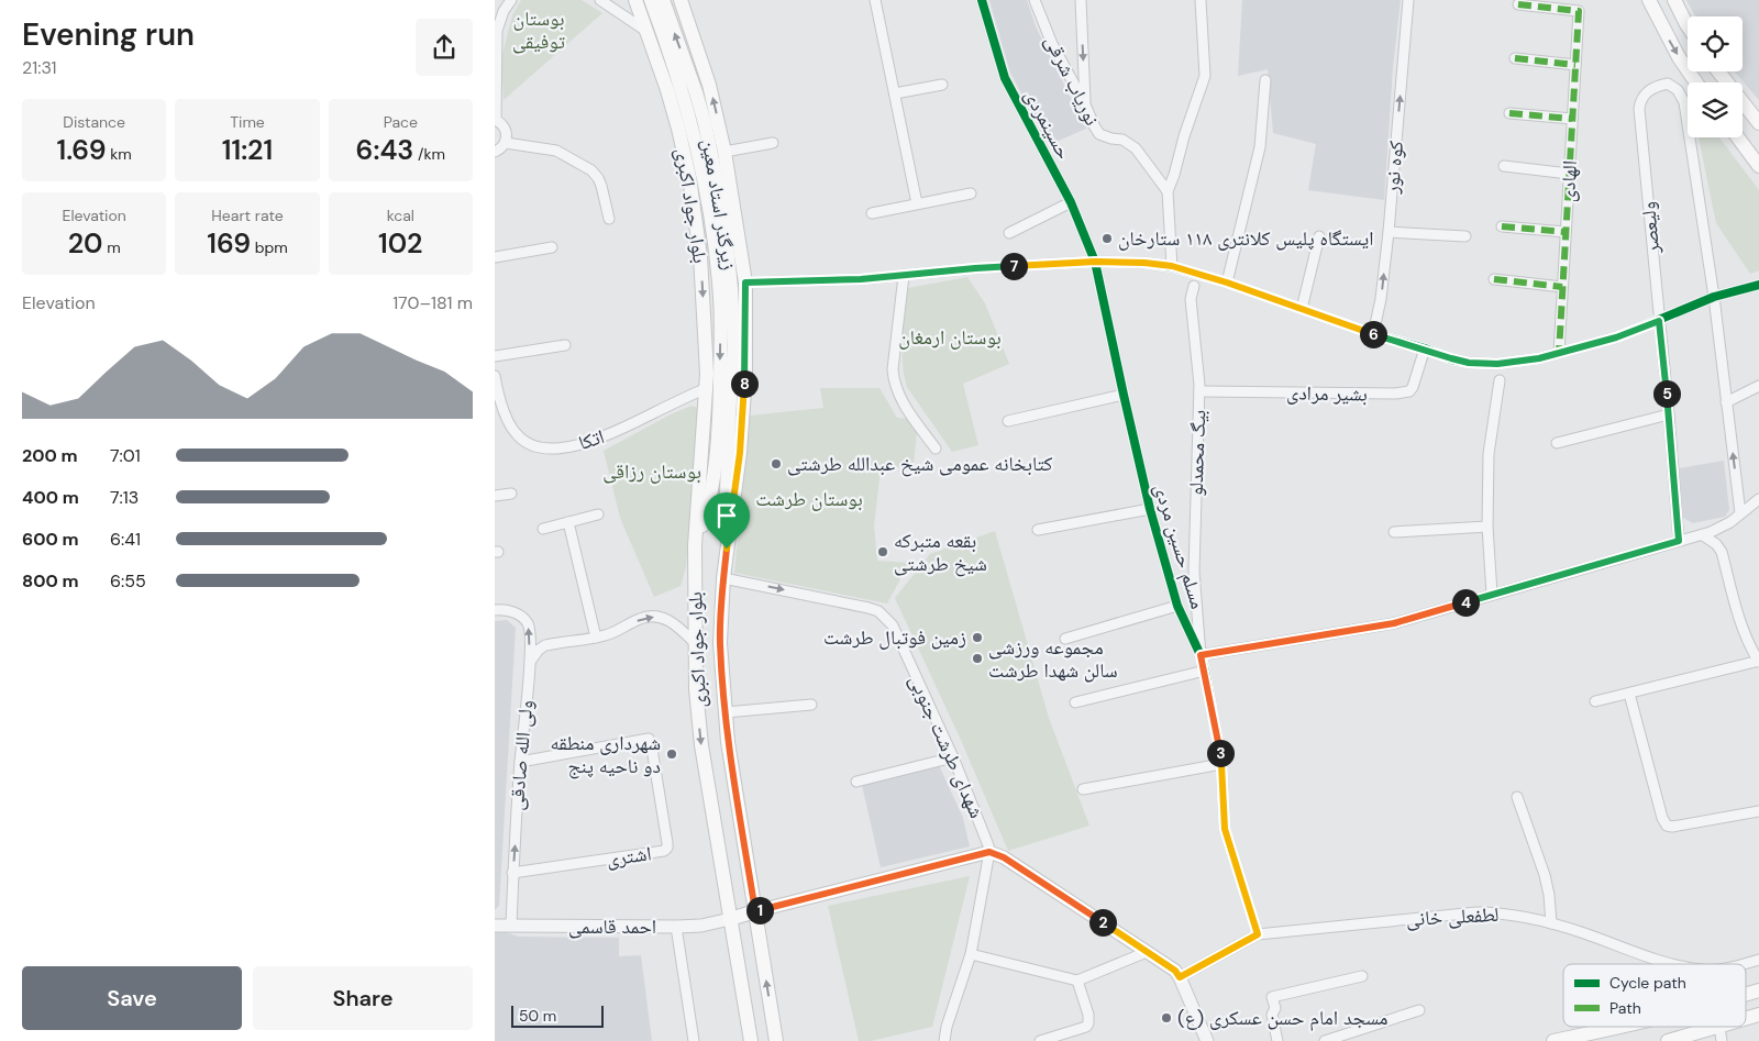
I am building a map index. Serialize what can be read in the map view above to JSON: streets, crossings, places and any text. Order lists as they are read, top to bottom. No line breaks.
{"streets":{"main road":["زیرگذر استاد معین","بلوار جواد اکبری"],"street":["نوریاب شرقی","حسینمردی","کوه نور","الهادی","ولیعصر","بشیر مرادی","اتکا","بیگ محمدلو","مسلم حسین مردی","شهدای طرشت جنوبی","ولی الله صادقی","اشتری","لطفعلی خانی","احمد قاسمی"]},"crossings":[["حسینمردی","مسلم حسین مردی"],["زیرگذر استاد معین","بلوار جواد اکبری"],["بلوار جواد اکبری","اتکا"],["بلوار جواد اکبری","شهدای طرشت جنوبی"],["بلوار جواد اکبری","احمد قاسمی"],["بشیر مرادی","بیگ محمدلو"],["بیگ محمدلو","مسلم حسین مردی"],["مسلم حسین مردی","لطفعلی خانی"],["ولی الله صادقی","اشتری"],["ولی الله صادقی","احمد قاسمی"]],"one_way":["کوه نور","شهدای طرشت جنوبی"],"parks":["بوستان توفیقی","بوستان ارمغان","بوستان رزاقی","بوستان طرشت"],"places":["ایستگاه پلیس کلانتری ۱۱۸ ستارخان","کتابخانه عمومی شیخ عبدالله طرشتی","بقعه متبرکه شیخ طرشتی","زمین فوتبال طرشت","مجموعه ورزشی سالن شهدا طرشت","شهرداری منطقه دو ناحیه پنج","مسجد امام حسن عسکری (ع)"],"legend":["Cycle path","Path"],"scale_bar":"50 m","page":{"heading":["Evening run","21:31"],"stats":[["Distance","1.69 km"],["Time","11:21"],["Pace","6:43 /km"],["Elevation","20 m"],["Heart rate","169 bpm"],["kcal","102"]],"pins":["7","6","8","5","4","3","1","2"],"chart":["Elevation","170–181 m"],"list":[{"name":"200 m","note":"7:01"},{"name":"400 m","note":"7:13"},{"name":"600 m","note":"6:41"},{"name":"800 m","note":"6:55"}],"buttons":["Save","Share"],"scale":"50 m"}}
